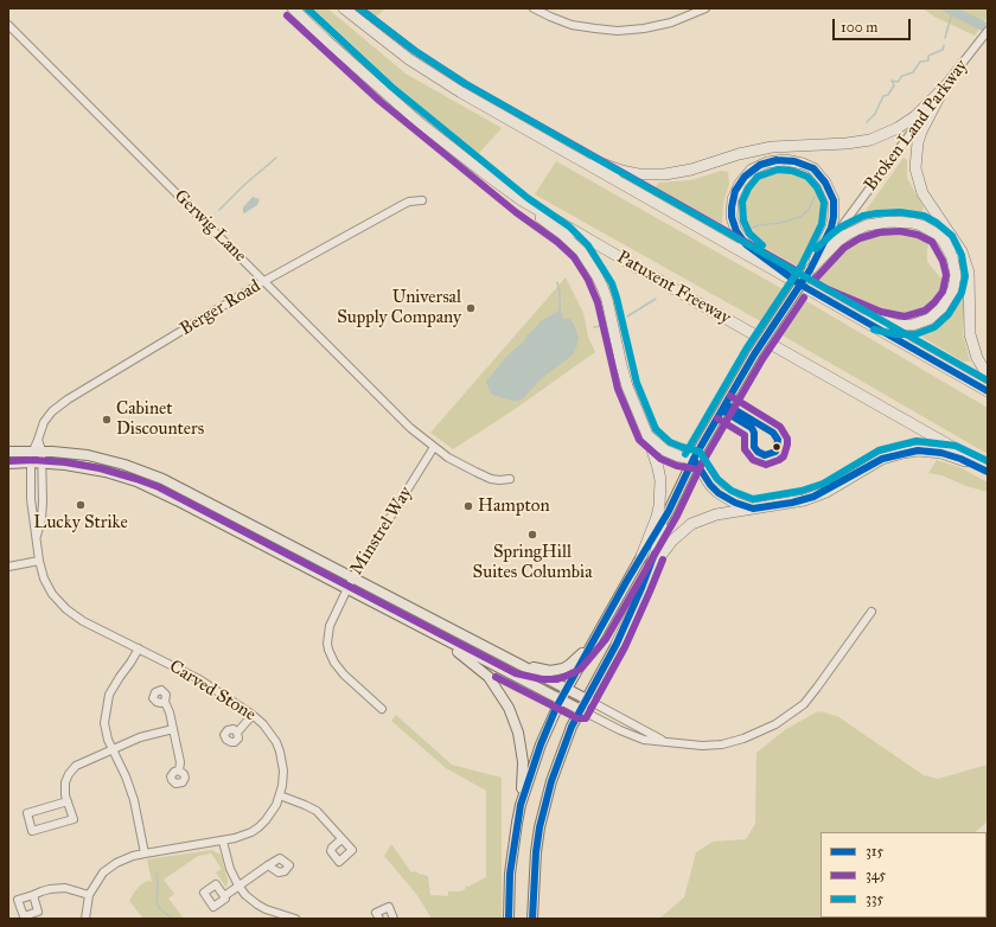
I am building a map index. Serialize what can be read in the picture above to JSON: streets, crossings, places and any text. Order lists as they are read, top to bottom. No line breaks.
{"streets":{"highway":["Patuxent Freeway"],"main road":["Broken Land Parkway"],"street":["Gerwig Lane","Berger Road","Minstrel Way","Carved Stone"]},"crossings":[["Gerwig Lane","Berger Road"],["Gerwig Lane","Minstrel Way"],["Berger Road","Carved Stone"]],"places":["Universal Supply Company","Cabinet Discounters","Lucky Strike","Hampton","SpringHill Suites Columbia"],"lines":["transit line 345","transit line 335","transit line 315"],"legend":["315","345","335"],"scale_bar":"100 m"}
